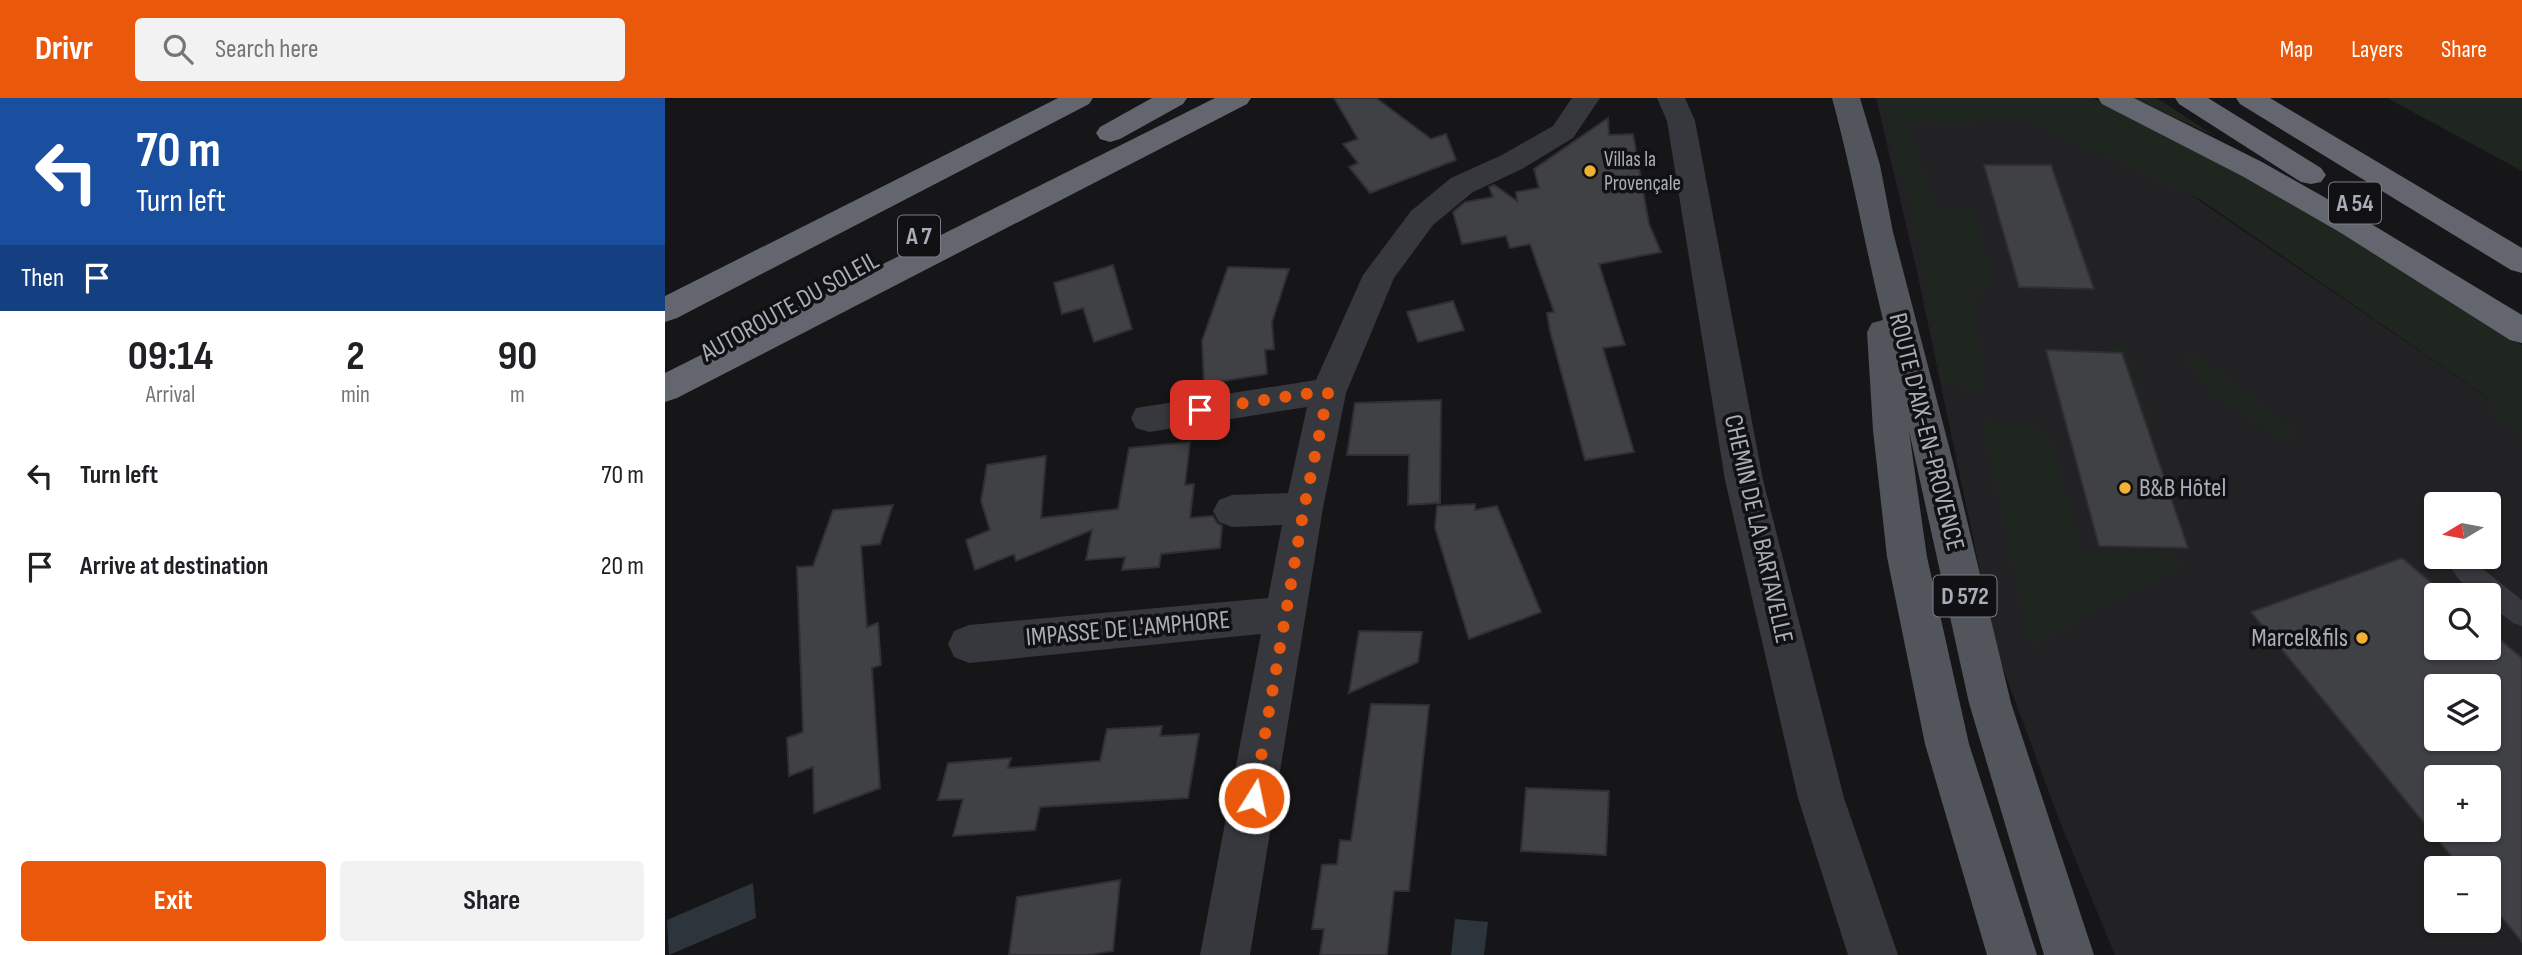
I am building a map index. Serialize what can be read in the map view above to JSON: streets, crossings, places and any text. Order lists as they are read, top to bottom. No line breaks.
{"streets":{"highway":["A 54","A 7","AUTOROUTE DU SOLEIL"],"main road":["ROUTE D'AIX-EN-PROVENCE","D 572"],"street":["CHEMIN DE LA BARTAVELLE","IMPASSE DE L'AMPHORE"]},"places":["Villas la Provençale","B&B Hôtel","Marcel&fils"],"north":"left","page":{"header":"Drivr","search":"Search here","nav":["Map","Layers","Share"],"turn":["70 m","Turn left"],"then":"Then","eta":["09:14","Arrival","2","min","90","m"],"list":[{"name":"Turn left","value":"70 m"},{"name":"Arrive at destination","value":"20 m"}],"map_buttons":["+","−"],"buttons":["Exit","Share"]}}
